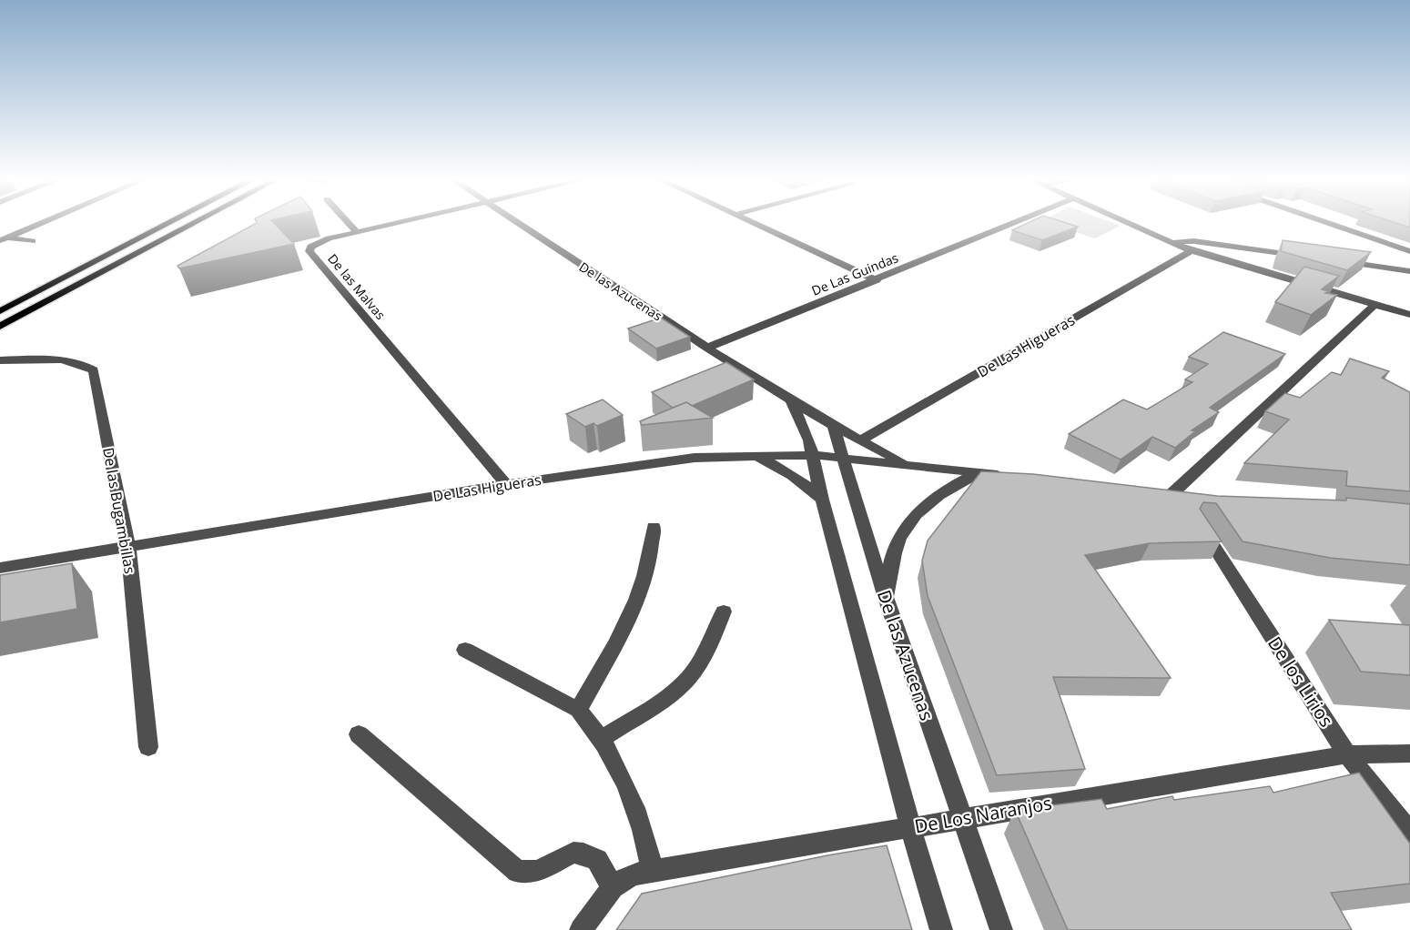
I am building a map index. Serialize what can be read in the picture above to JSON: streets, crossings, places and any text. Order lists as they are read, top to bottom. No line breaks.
{"streets":{"street":["De Las Guindas","De las Malvas","De las Azucenas","De Las Higueras","De las Bugambillas","De los Lirios","De Los Naranjos"]},"crossings":[["De Las Guindas","De las Azucenas"],["De las Malvas","De Las Higueras"],["De las Azucenas","De Las Higueras"],["De las Azucenas","De Los Naranjos"],["De Las Higueras","De las Bugambillas"],["De los Lirios","De Los Naranjos"]]}
